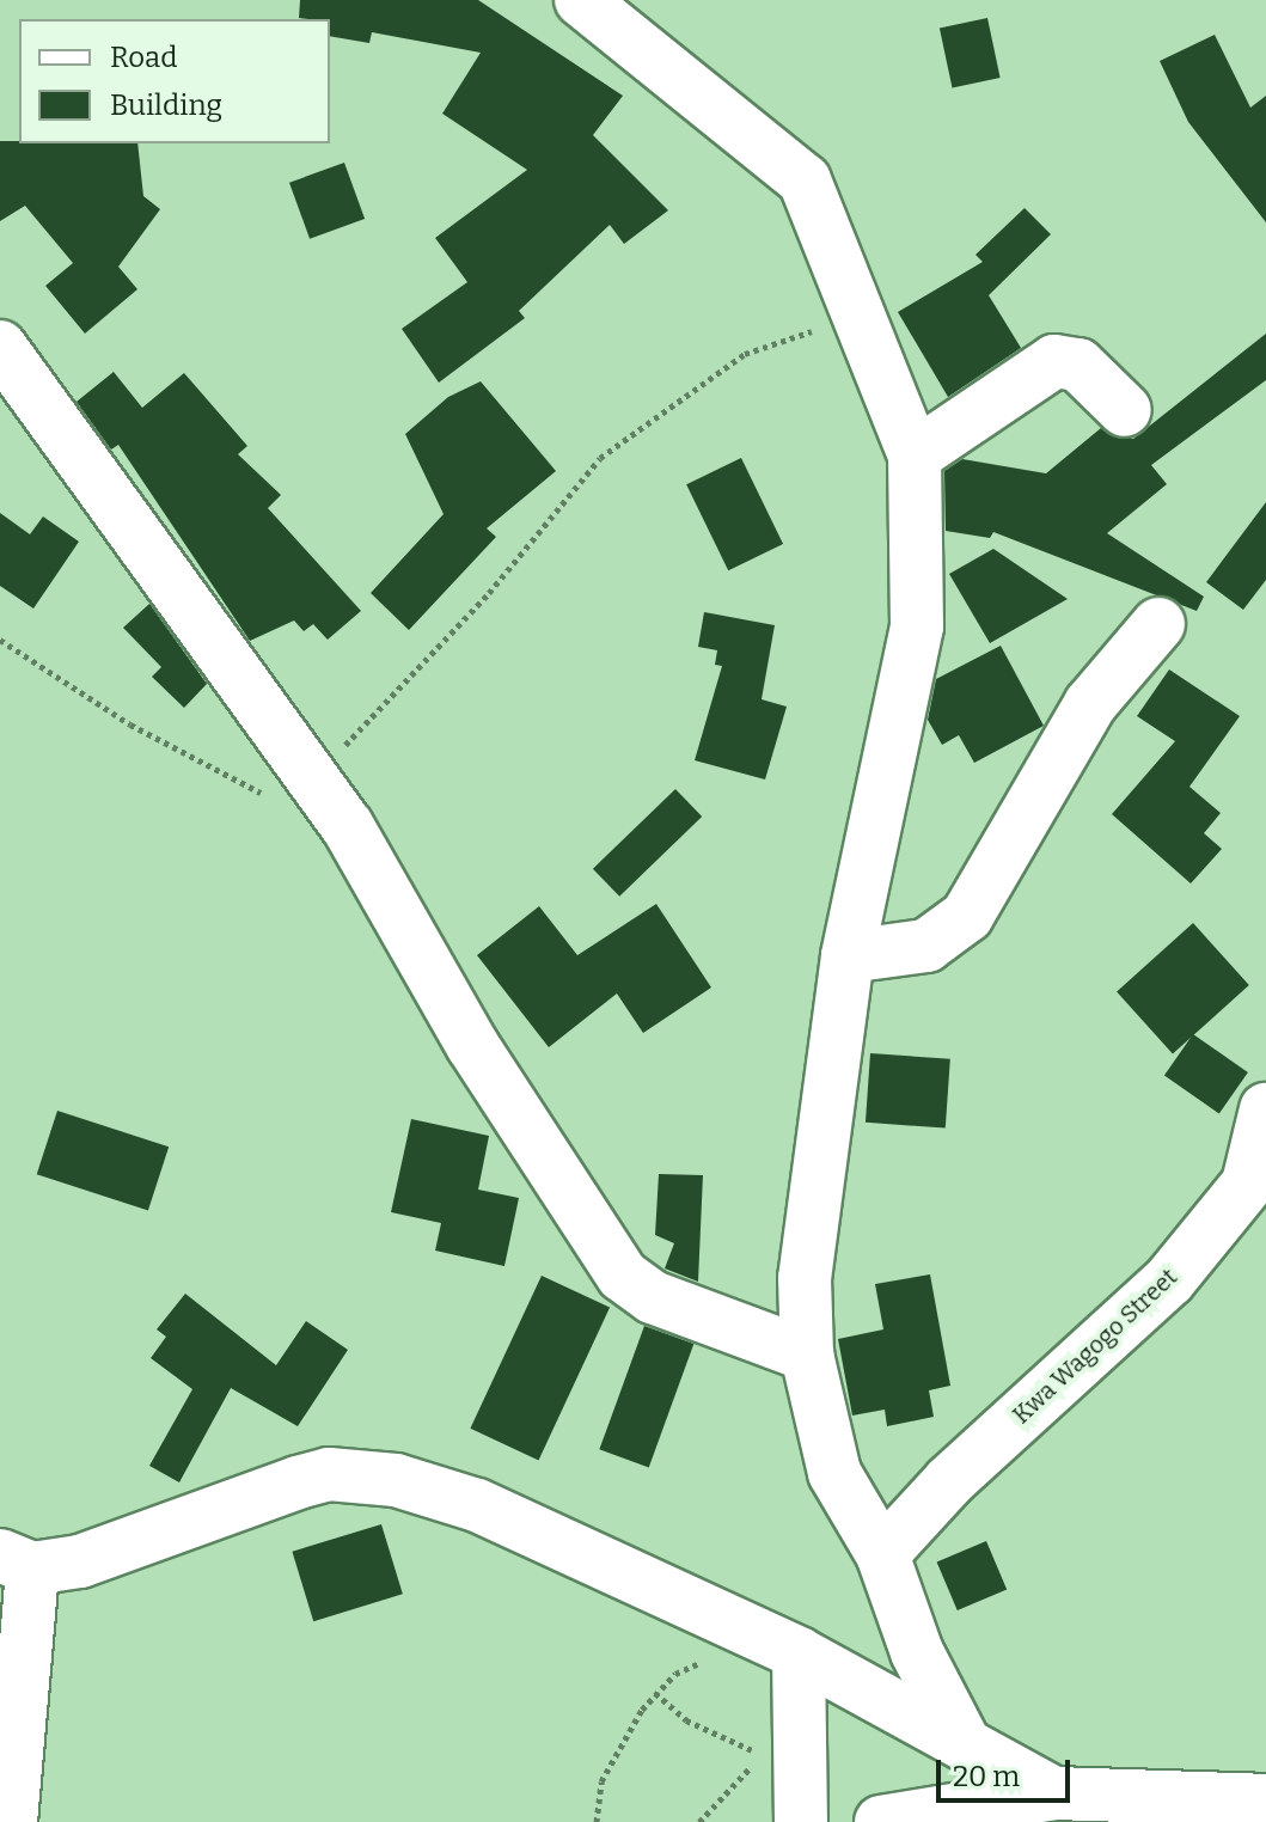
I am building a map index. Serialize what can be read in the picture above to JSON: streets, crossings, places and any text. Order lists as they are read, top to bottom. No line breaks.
{"streets":{"street":["Kwa Wagogo Street"]},"legend":["Road","Building"],"scale_bar":"20 m"}
